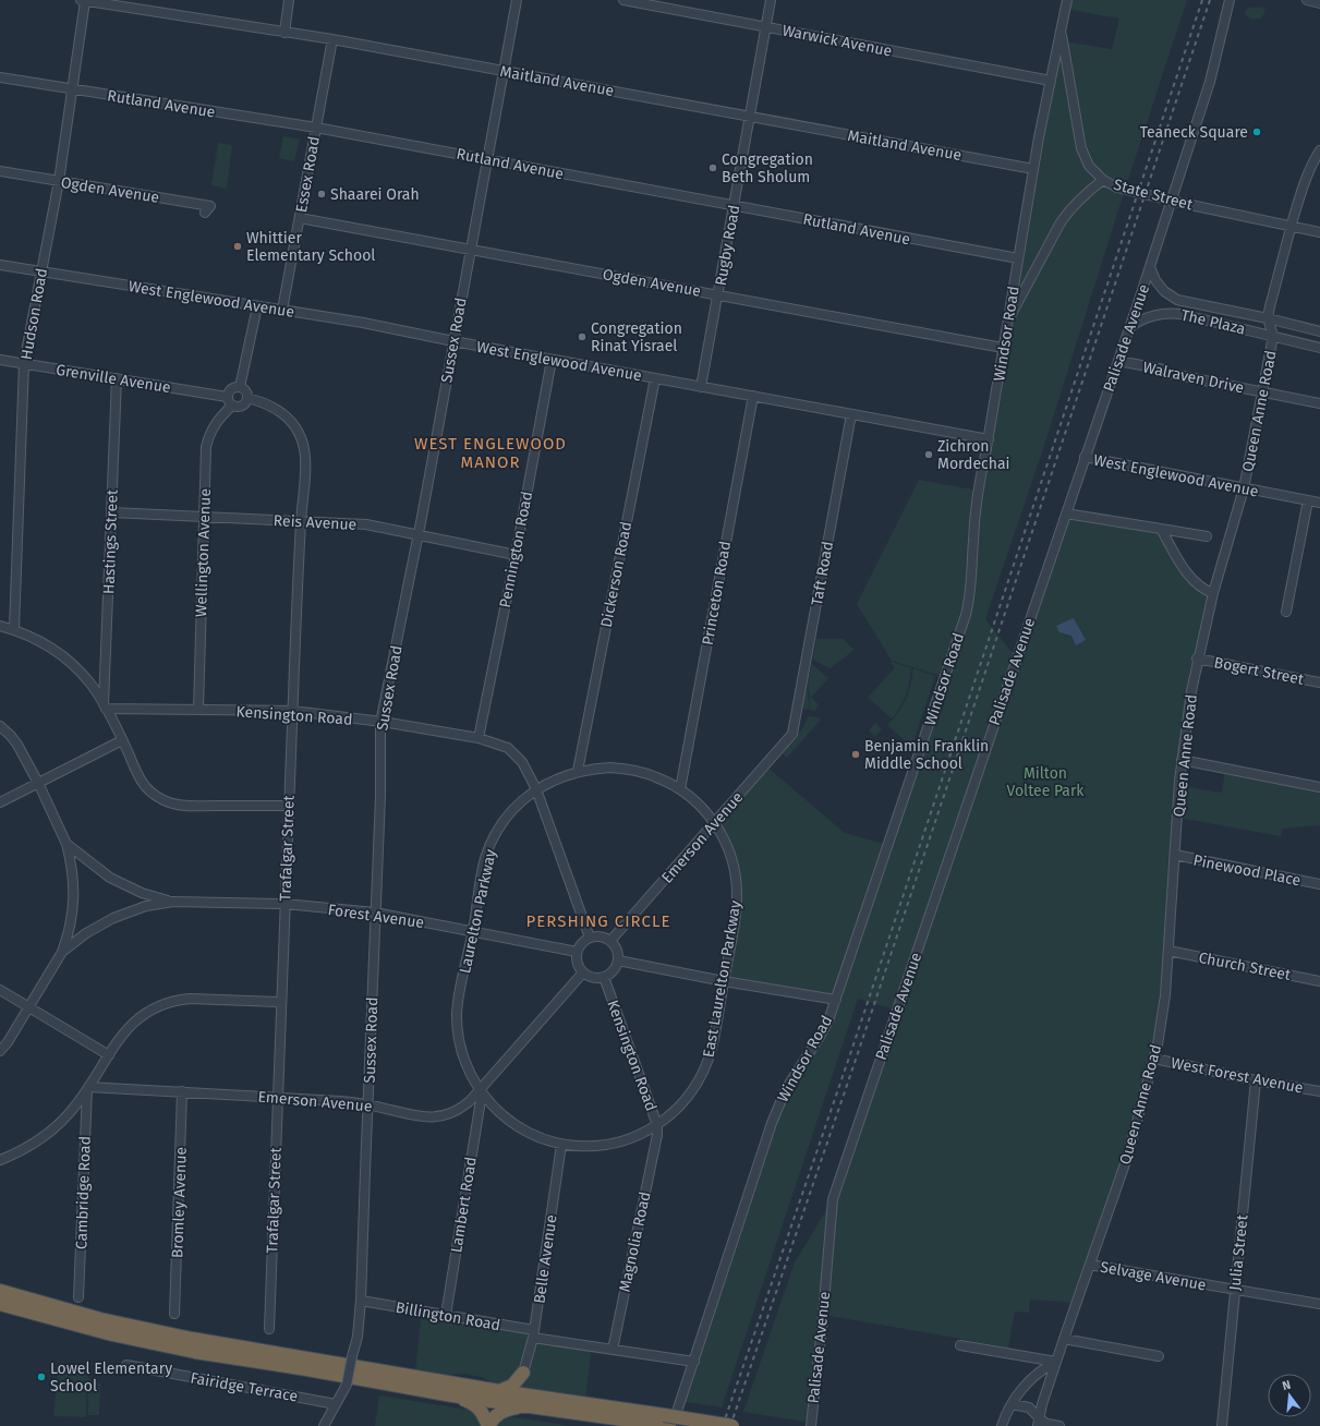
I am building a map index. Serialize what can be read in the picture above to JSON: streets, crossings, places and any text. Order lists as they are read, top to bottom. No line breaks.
{"streets":{"street":["Warwick Avenue","Maitland Avenue","Rutland Avenue","Essex Road","Ogden Avenue","State Street","Rugby Road","West Englewood Avenue","Hudson Road","The Plaza","Windsor Road","Palisade Avenue","Sussex Road","Walraven Drive","Grenville Avenue","Queen Anne Road","Reis Avenue","Hastings Street","Pennington Road","Wellington Avenue","Taft Road","Dickerson Road","Princeton Road","Bogert Street","Kensington Road","Emerson Avenue","Trafalgar Street","Pinewood Place","Laurelton Parkway","Forest Avenue","Church Street","East Laurelton Parkway","West Forest Avenue","Cambridge Road","Bromley Avenue","Lambert Road","Magnolia Road","Julia Street","Belle Avenue","Selvage Avenue","Billington Road","Fairidge Terrace"]},"crossings":[["Warwick Avenue","Rugby Road"],["Warwick Avenue","Windsor Road"],["Maitland Avenue","Essex Road"],["Maitland Avenue","Rugby Road"],["Maitland Avenue","Hudson Road"],["Maitland Avenue","Windsor Road"],["Maitland Avenue","Sussex Road"],["Rutland Avenue","Essex Road"],["Rutland Avenue","Rugby Road"],["Rutland Avenue","Hudson Road"],["Rutland Avenue","Windsor Road"],["Rutland Avenue","Sussex Road"],["Essex Road","Ogden Avenue"],["Essex Road","West Englewood Avenue"],["Ogden Avenue","Rugby Road"],["Ogden Avenue","Hudson Road"],["Ogden Avenue","Windsor Road"],["Ogden Avenue","Sussex Road"],["State Street","Windsor Road"],["Rugby Road","West Englewood Avenue"],["West Englewood Avenue","Hudson Road"],["West Englewood Avenue","Windsor Road"],["West Englewood Avenue","Palisade Avenue"],["West Englewood Avenue","Sussex Road"],["West Englewood Avenue","Queen Anne Road"],["West Englewood Avenue","Pennington Road"],["West Englewood Avenue","Taft Road"],["West Englewood Avenue","Dickerson Road"],["West Englewood Avenue","Princeton Road"],["Hudson Road","Grenville Avenue"],["The Plaza","Palisade Avenue"],["The Plaza","Queen Anne Road"],["Windsor Road","Billington Road"],["Palisade Avenue","Walraven Drive"],["Sussex Road","Reis Avenue"],["Sussex Road","Kensington Road"],["Sussex Road","Emerson Avenue"],["Sussex Road","Forest Avenue"],["Sussex Road","Billington Road"],["Sussex Road","Fairidge Terrace"],["Walraven Drive","Queen Anne Road"],["Grenville Avenue","Hastings Street"],["Grenville Avenue","Wellington Avenue"],["Grenville Avenue","Trafalgar Street"],["Queen Anne Road","Bogert Street"],["Queen Anne Road","Pinewood Place"],["Queen Anne Road","Church Street"],["Queen Anne Road","West Forest Avenue"],["Queen Anne Road","Selvage Avenue"],["Reis Avenue","Hastings Street"],["Reis Avenue","Pennington Road"],["Reis Avenue","Wellington Avenue"],["Reis Avenue","Trafalgar Street"],["Hastings Street","Kensington Road"],["Pennington Road","Kensington Road"],["Wellington Avenue","Kensington Road"],["Wellington Avenue","Trafalgar Street"],["Taft Road","Emerson Avenue"],["Dickerson Road","Laurelton Parkway"],["Dickerson Road","East Laurelton Parkway"],["Princeton Road","East Laurelton Parkway"],["Kensington Road","Emerson Avenue"],["Kensington Road","Trafalgar Street"],["Kensington Road","Laurelton Parkway"],["Kensington Road","Forest Avenue"],["Kensington Road","East Laurelton Parkway"],["Kensington Road","Magnolia Road"],["Emerson Avenue","Trafalgar Street"],["Emerson Avenue","Laurelton Parkway"],["Emerson Avenue","Forest Avenue"],["Emerson Avenue","East Laurelton Parkway"],["Emerson Avenue","Cambridge Road"],["Emerson Avenue","Bromley Avenue"],["Emerson Avenue","Lambert Road"],["Trafalgar Street","Forest Avenue"],["Laurelton Parkway","Forest Avenue"],["Laurelton Parkway","East Laurelton Parkway"],["Laurelton Parkway","Lambert Road"],["Laurelton Parkway","Belle Avenue"],["East Laurelton Parkway","Belle Avenue"],["West Forest Avenue","Julia Street"],["Lambert Road","Billington Road"],["Magnolia Road","Billington Road"],["Julia Street","Selvage Avenue"],["Belle Avenue","Billington Road"]],"districts":["WEST ENGLEWOOD MANOR","PERSHING CIRCLE"],"parks":["Milton Voltee Park"],"places":["Teaneck Square","Congregation Beth Sholum","Shaarei Orah","Whittier Elementary School","Congregation Rinat Yisrael","Zichron Mordechai","Benjamin Franklin Middle School","Lowel Elementary School"],"north":"top"}
